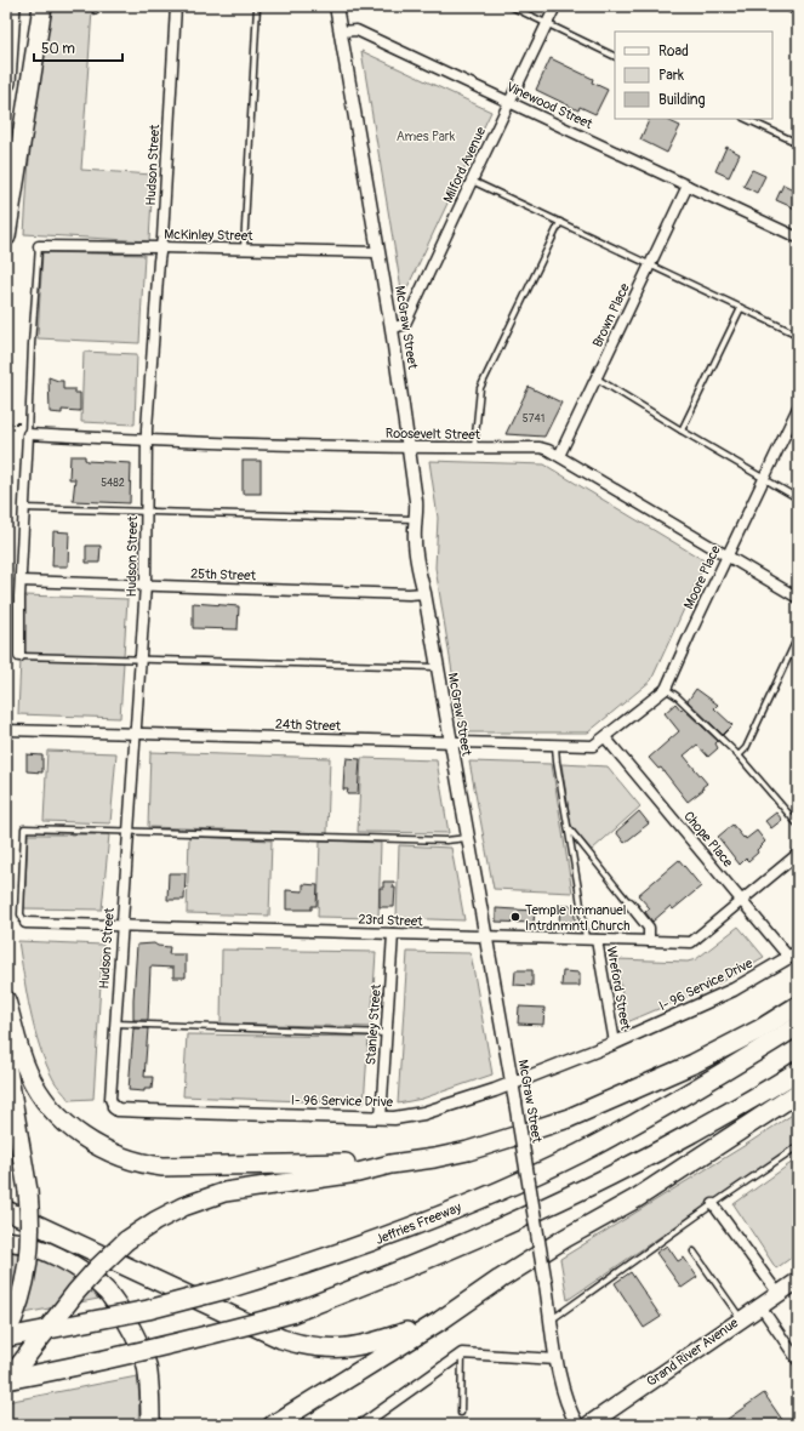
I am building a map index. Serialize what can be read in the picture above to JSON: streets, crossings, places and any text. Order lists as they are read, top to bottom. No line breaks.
{"streets":{"highway":["Jeffries Freeway"],"main road":["Grand River Avenue"],"street":["Vinewood Street","Hudson Street","Milford Avenue","McKinley Street","Brown Place","McGraw Street","Roosevelt Street","25th Street","Moore Place","24th Street","Chope Place","23rd Street","I- 96 Service Drive","Wreford Street","Stanley Street"]},"crossings":[["Vinewood Street","Milford Avenue"],["Vinewood Street","Brown Place"],["Vinewood Street","McGraw Street"],["Hudson Street","McKinley Street"],["Hudson Street","Roosevelt Street"],["Hudson Street","25th Street"],["Hudson Street","24th Street"],["Hudson Street","23rd Street"],["Hudson Street","I- 96 Service Drive"],["Milford Avenue","McGraw Street"],["McKinley Street","McGraw Street"],["Brown Place","Roosevelt Street"],["McGraw Street","Roosevelt Street"],["McGraw Street","25th Street"],["McGraw Street","24th Street"],["McGraw Street","23rd Street"],["McGraw Street","I- 96 Service Drive"],["Roosevelt Street","Moore Place"],["Moore Place","24th Street"],["Moore Place","Chope Place"],["24th Street","Chope Place"],["Chope Place","23rd Street"],["Chope Place","I- 96 Service Drive"],["23rd Street","Wreford Street"],["23rd Street","Stanley Street"],["I- 96 Service Drive","Wreford Street"],["I- 96 Service Drive","Stanley Street"]],"parks":["Ames Park"],"places":["Temple Immanuel Intrdnmntl Church"],"house_numbers":["5741","5482"],"legend":["Road","Park","Building"],"scale_bar":"50 m"}
